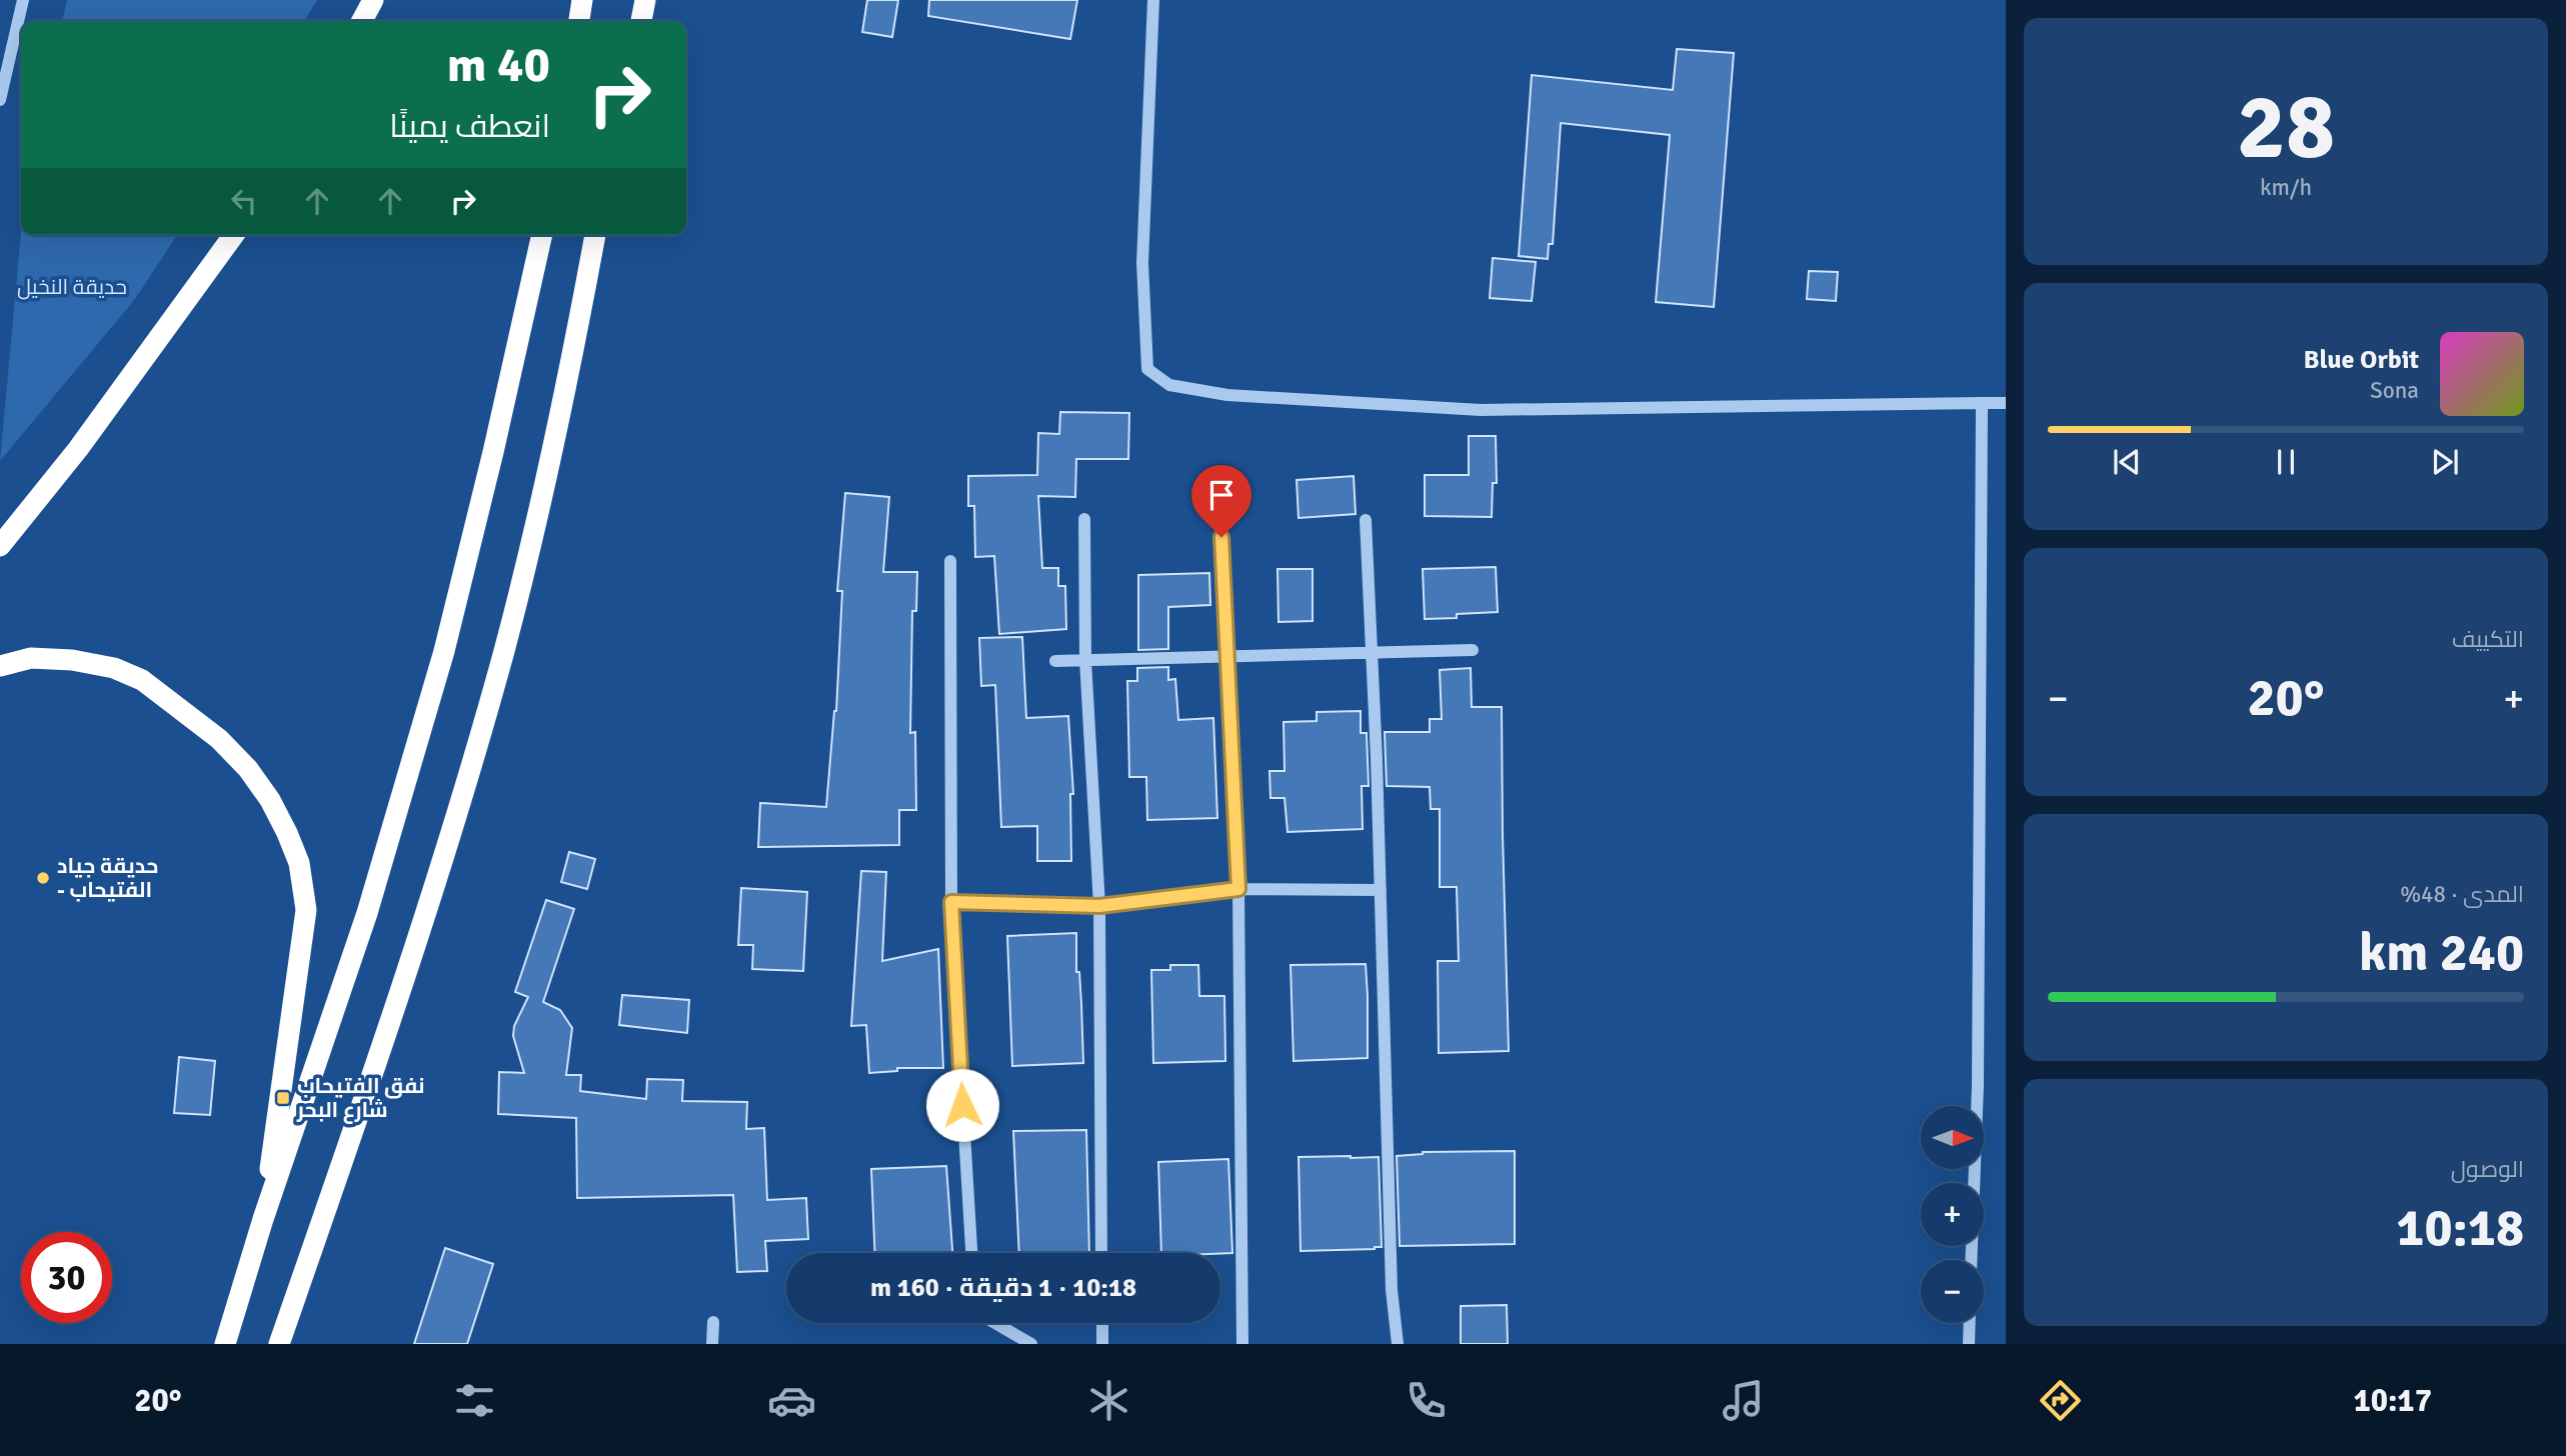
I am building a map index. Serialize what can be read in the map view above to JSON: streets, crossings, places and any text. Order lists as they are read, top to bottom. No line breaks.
{"parks":["حديقة النخيل"],"places":{"other":["حديقة جياد - الفتيحاب"],"transit":["نفق الفتيحاب شارع البحر"]},"north":"right","page":{"tile":[["28","km/h"],"التكييف",["المدى · 48%","240 km"],["الوصول","10:18"]],"turn":["40 m","انعطف يمينًا"],"song":["Blue Orbit","Sona"],"heat":["−","20°","+"],"map_buttons":["+","−"],"limit":"30","trip":"10:18 · 1 دقيقة · 160 m","tabs":["10:17","20°"]}}
